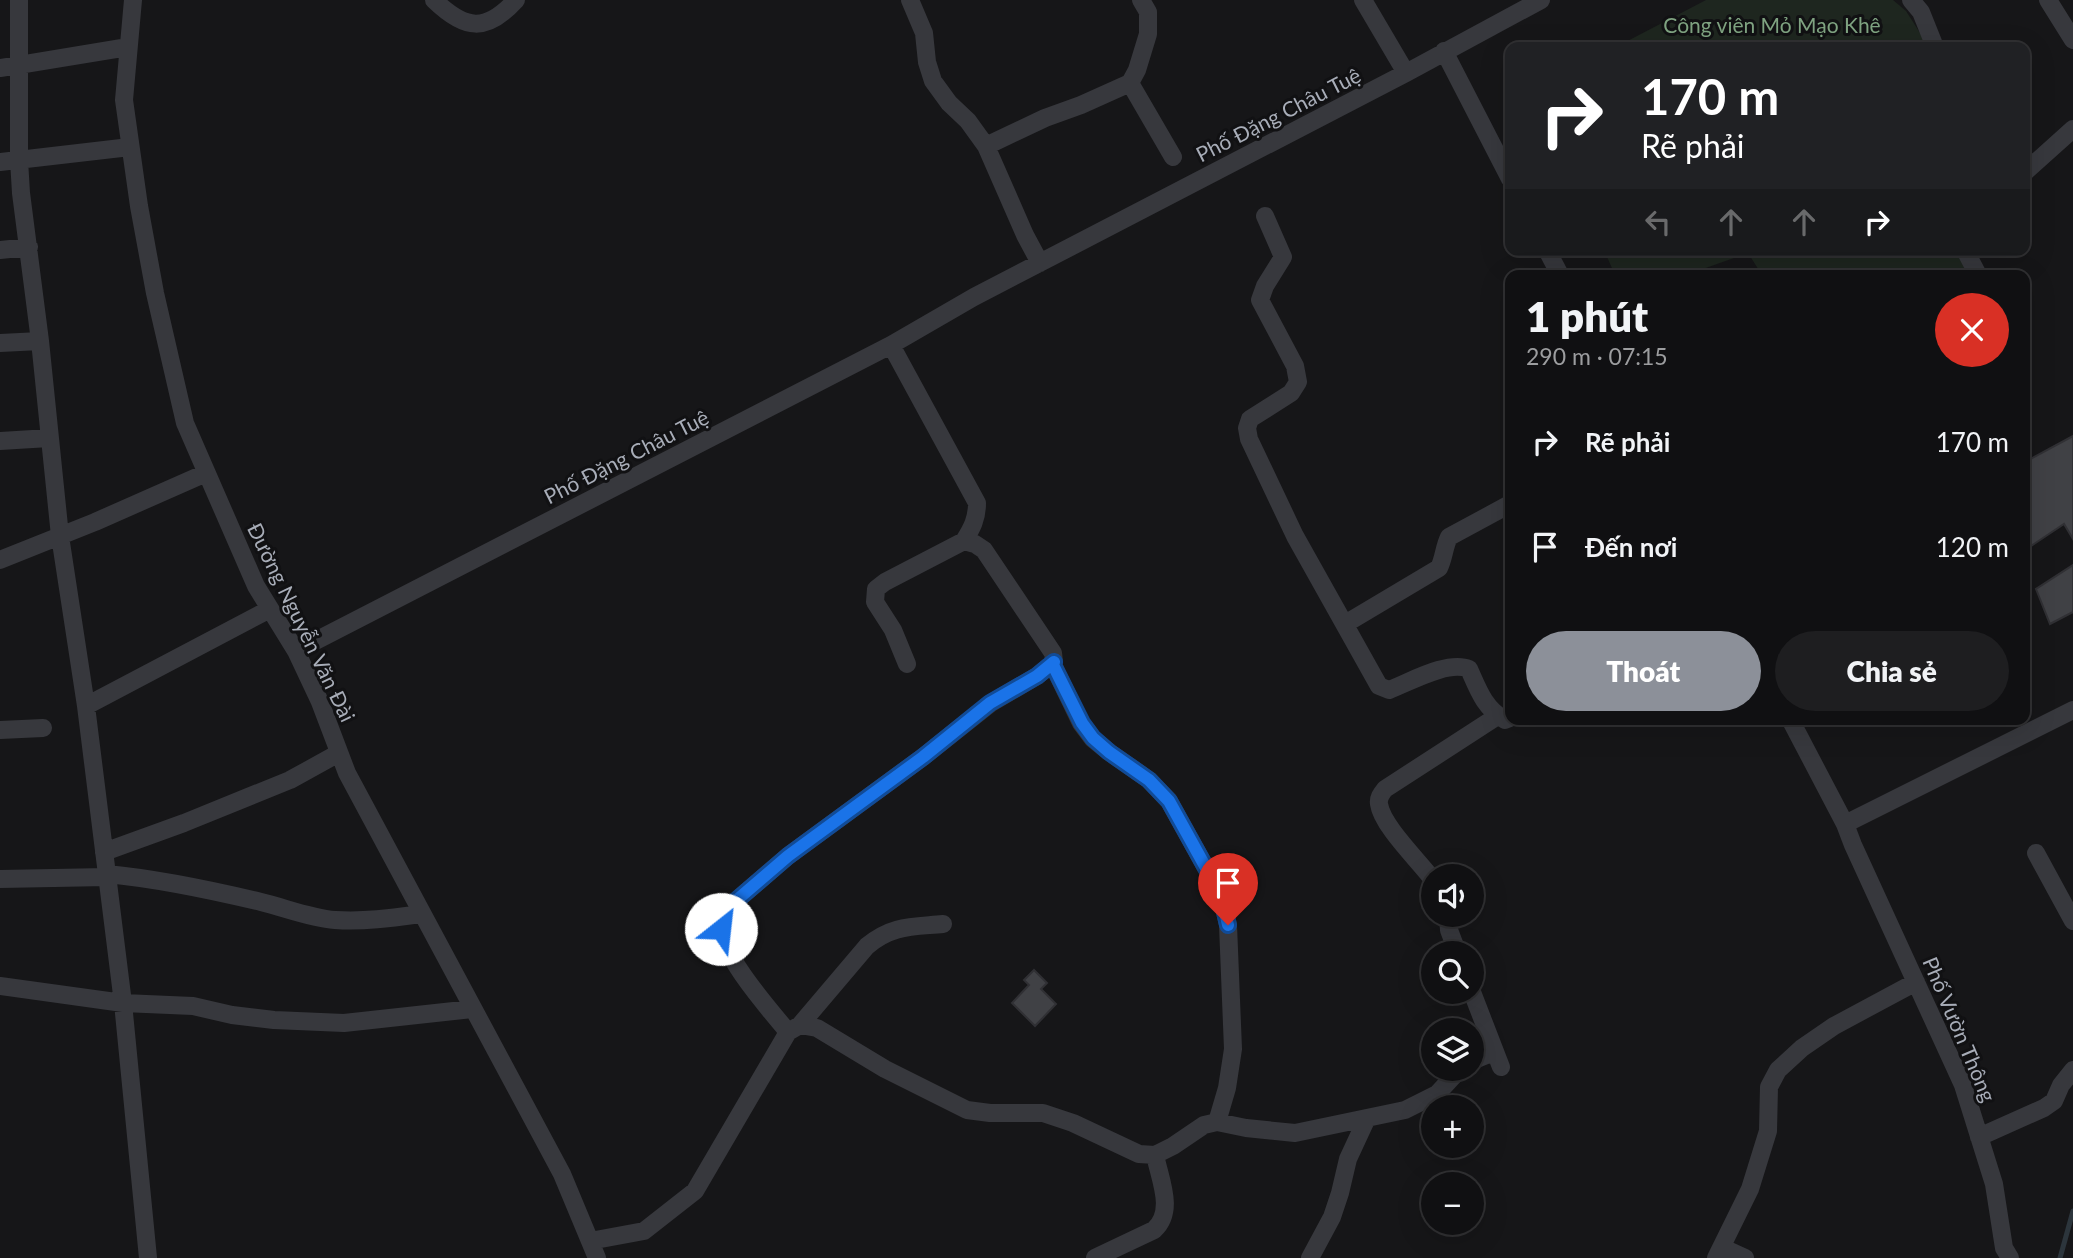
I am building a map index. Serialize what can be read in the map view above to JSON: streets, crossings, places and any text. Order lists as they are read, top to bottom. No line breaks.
{"streets":{"street":["Phố Đặng Châu Tuệ","Đường Nguyễn Văn Đài","Phố Vườn Thông"]},"crossings":[["Phố Đặng Châu Tuệ","Đường Nguyễn Văn Đài"]],"parks":["Công viên Mỏ Mạo Khê"],"page":{"turn":["170 m","Rẽ phải"],"heading":["1 phút","290 m · 07:15"],"list":[{"name":"Rẽ phải","value":"170 m"},{"name":"Đến nơi","value":"120 m"}],"buttons":["Thoát","Chia sẻ"],"map_buttons":["+","−"]}}
